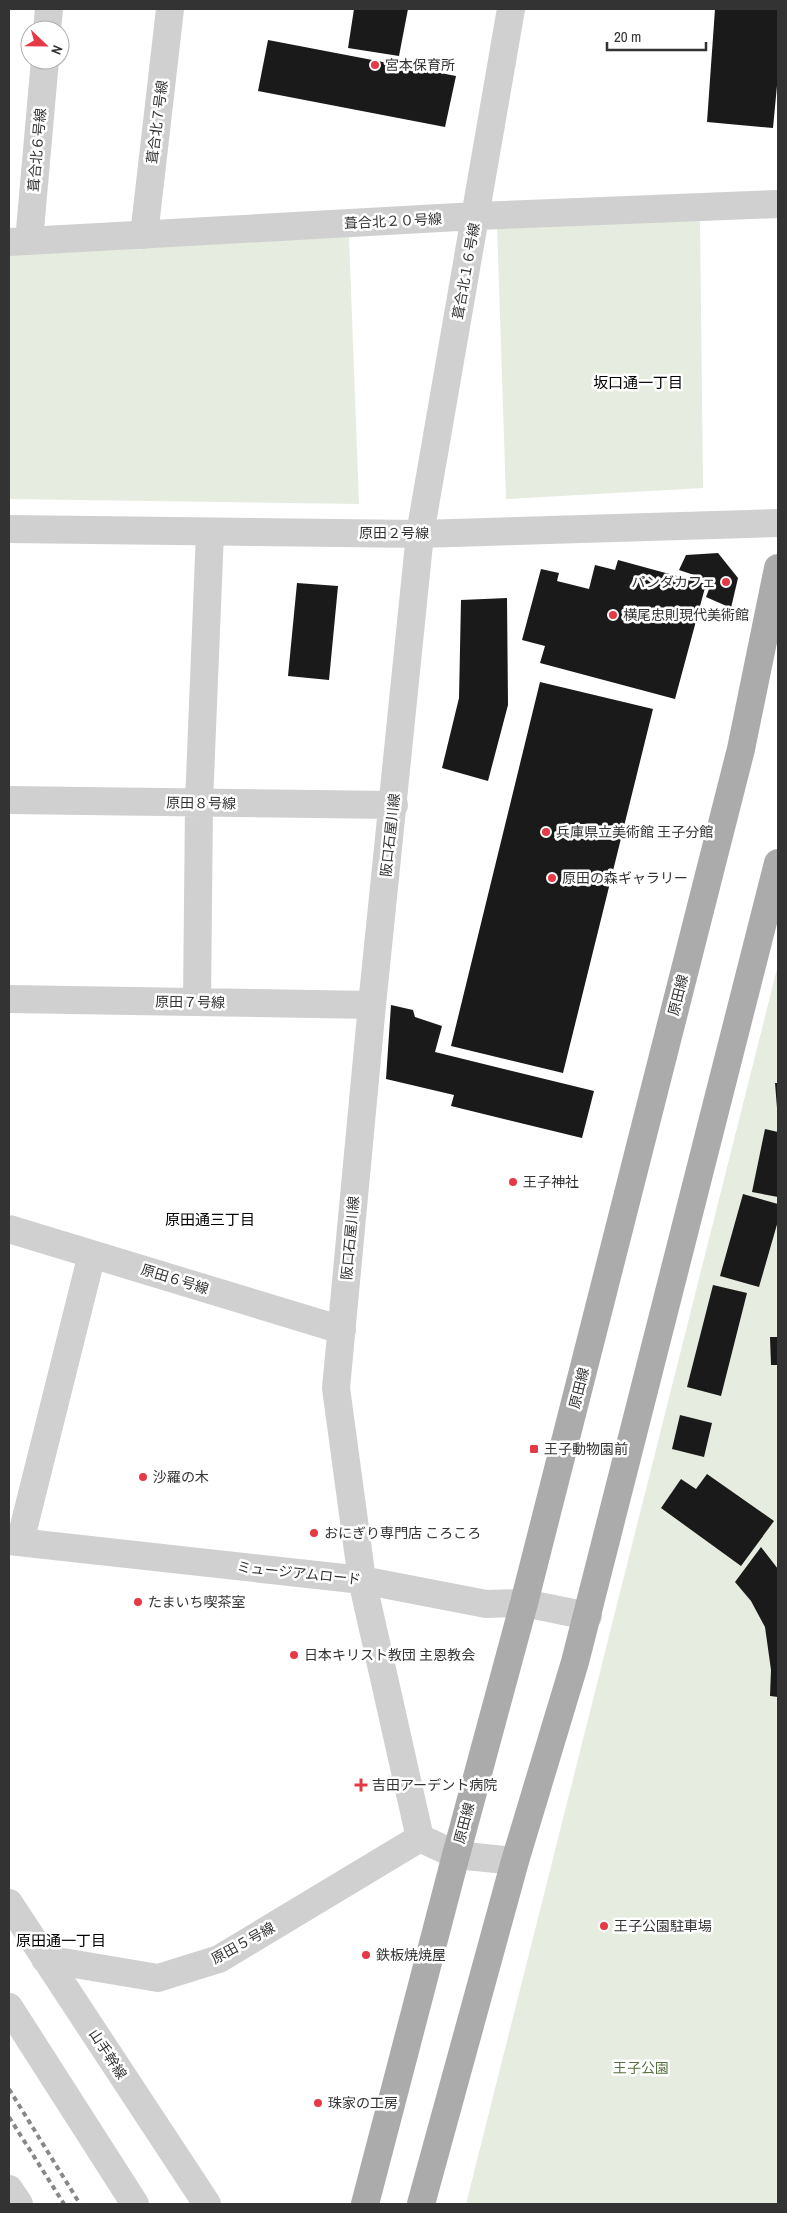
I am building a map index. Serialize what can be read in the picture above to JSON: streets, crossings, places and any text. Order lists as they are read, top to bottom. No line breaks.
{"streets":{"main road":["原田線"],"street":["葺合北７号線","葺合北６号線","葺合北２０号線","葺合北１６号線","原田２号線","原田８号線","阪口石屋川線","原田７号線","原田６号線","ミュージアムロード","原田５号線","山手幹線"]},"crossings":[["葺合北７号線","葺合北２０号線"],["葺合北６号線","葺合北２０号線"],["葺合北２０号線","葺合北１６号線"],["葺合北１６号線","原田２号線"],["葺合北１６号線","阪口石屋川線"],["原田２号線","阪口石屋川線"],["原田８号線","阪口石屋川線"],["阪口石屋川線","原田７号線"],["阪口石屋川線","原田６号線"],["阪口石屋川線","ミュージアムロード"],["阪口石屋川線","原田５号線"],["原田線","ミュージアムロード"],["原田５号線","山手幹線"]],"districts":["坂口通一丁目","原田通三丁目","原田通一丁目"],"parks":["王子公園"],"places":{"other":["宮本保育所","パンダカフェ","横尾忠則現代美術館","兵庫県立美術館 王子分館","原田の森ギャラリー","王子神社","沙羅の木","おにぎり専門店 ころころ","たまいち喫茶室","日本キリスト教団 主恩教会","王子公園駐車場","鉄板焼焼屋","珠家の工房"],"transit":["王子動物園前"],"health":["吉田アーデント病院"]},"scale_bar":"20 m","north":"right"}
